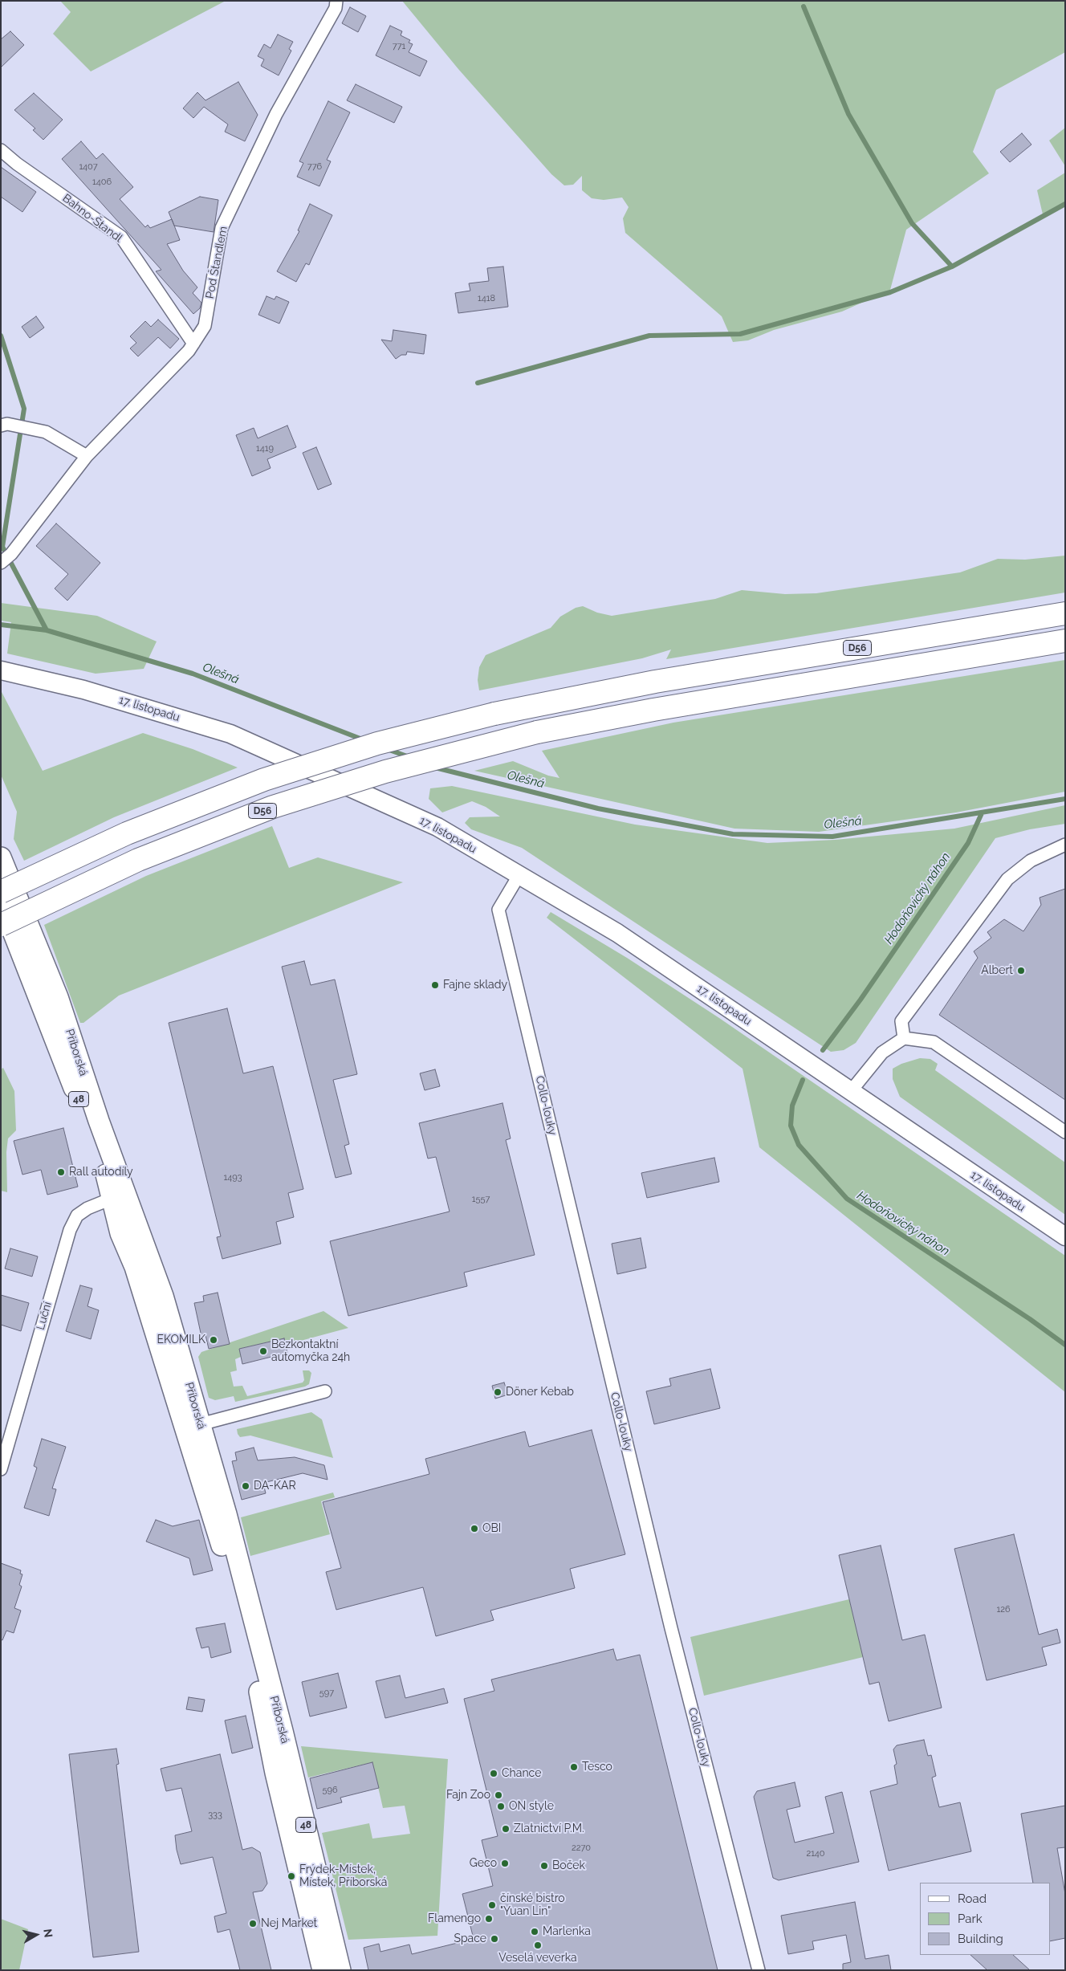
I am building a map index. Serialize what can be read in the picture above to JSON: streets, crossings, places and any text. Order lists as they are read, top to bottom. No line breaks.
{"streets":{"highway":["D56"],"main road":["17. listopadu","Příborská","48"],"street":["Bahno-Štandl","Pod Štandlem","Collo-louky","Luční"]},"crossings":[["Bahno-Štandl","Pod Štandlem"],["17. listopadu","Collo-louky"],["Příborská","Luční"]],"water":["Olešná","Hodoňovický náhon"],"places":["Albert","Fajne sklady","Rall autodíly","EKOMILK","Bezkontaktní automyčka 24h","Döner Kebab","DA-KAR","OBI","Tesco","Chance","Fajn Zoo","ON style","Zlatnictví P.M.","Geco","Boček","Frýdek-Místek, Místek, Příborská","čínské bistro \"Yuan Lin\"","Flamengo","Nej Market","Marlenka","Space","Veselá veverka"],"house_numbers":["771","1407","776","1406","1418","1419","1493","1557","126","597","596","333","2270","2140"],"legend":["Road","Park","Building"],"north":"right"}
